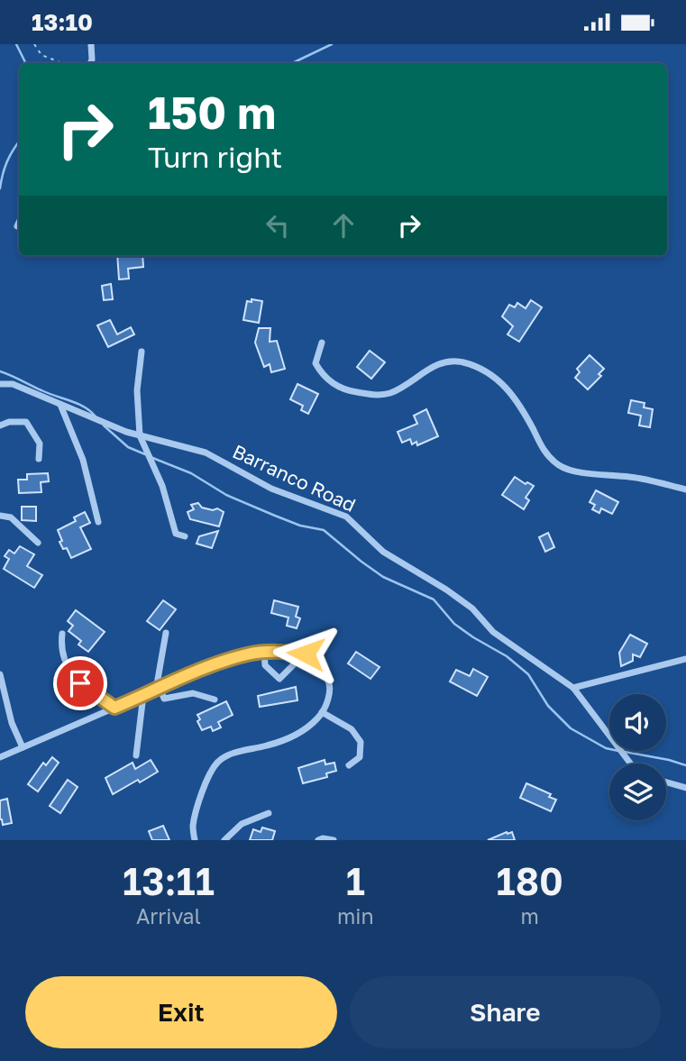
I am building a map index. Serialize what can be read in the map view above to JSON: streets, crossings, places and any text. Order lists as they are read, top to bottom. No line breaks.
{"streets":{"street":["Barranco Road"]},"page":{"status":"13:10","turn":["150 m","Turn right"],"eta":["13:11","Arrival","1","min","180","m"],"buttons":["Exit","Share"]}}
